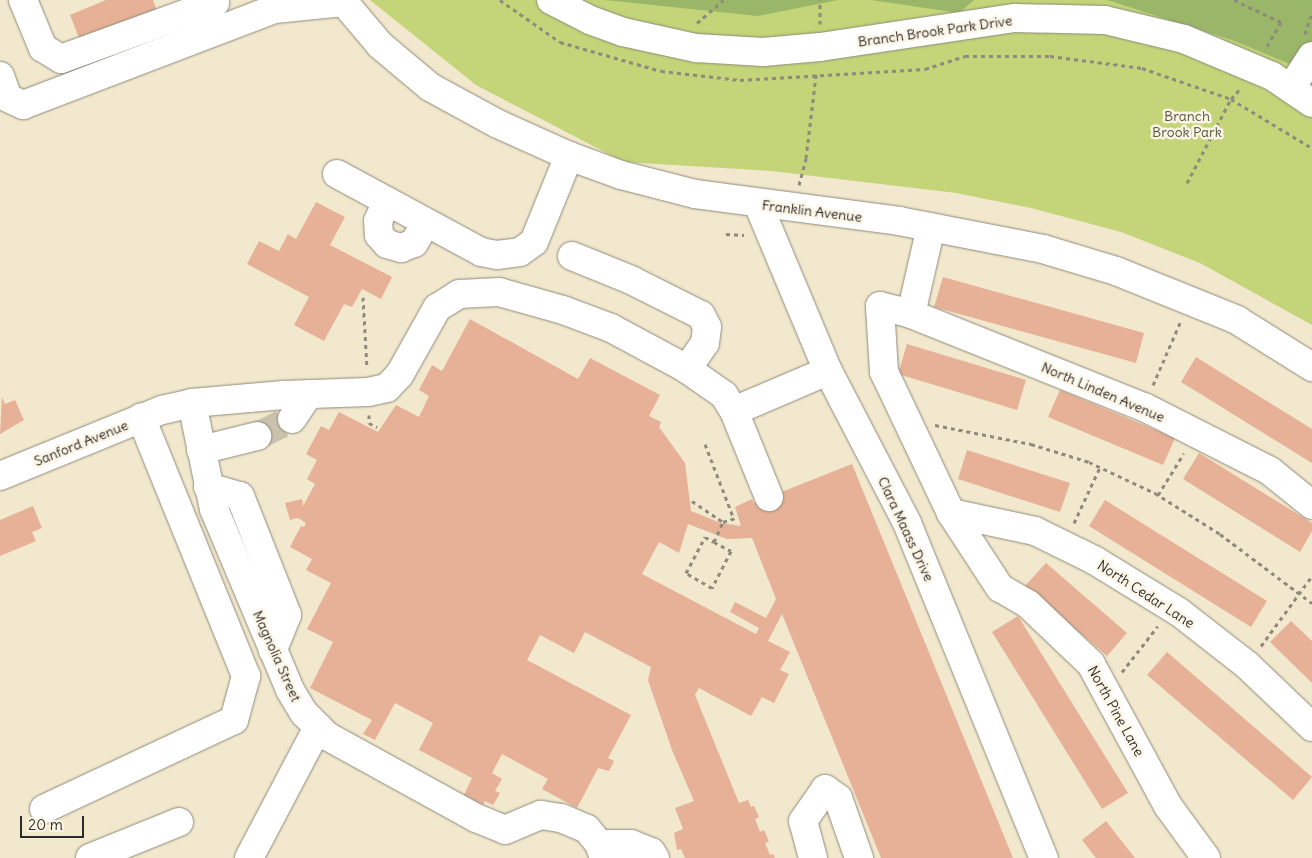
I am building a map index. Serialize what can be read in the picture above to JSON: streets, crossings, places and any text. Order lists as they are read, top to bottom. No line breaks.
{"streets":{"street":["Branch Brook Park Drive","Franklin Avenue","North Linden Avenue","Sanford Avenue","Clara Maass Drive","North Cedar Lane","Magnolia Street","North Pine Lane"]},"crossings":[["Franklin Avenue","Clara Maass Drive"],["Sanford Avenue","Magnolia Street"],["North Cedar Lane","North Pine Lane"]],"parks":["Branch Brook Park"],"scale_bar":"20 m"}
